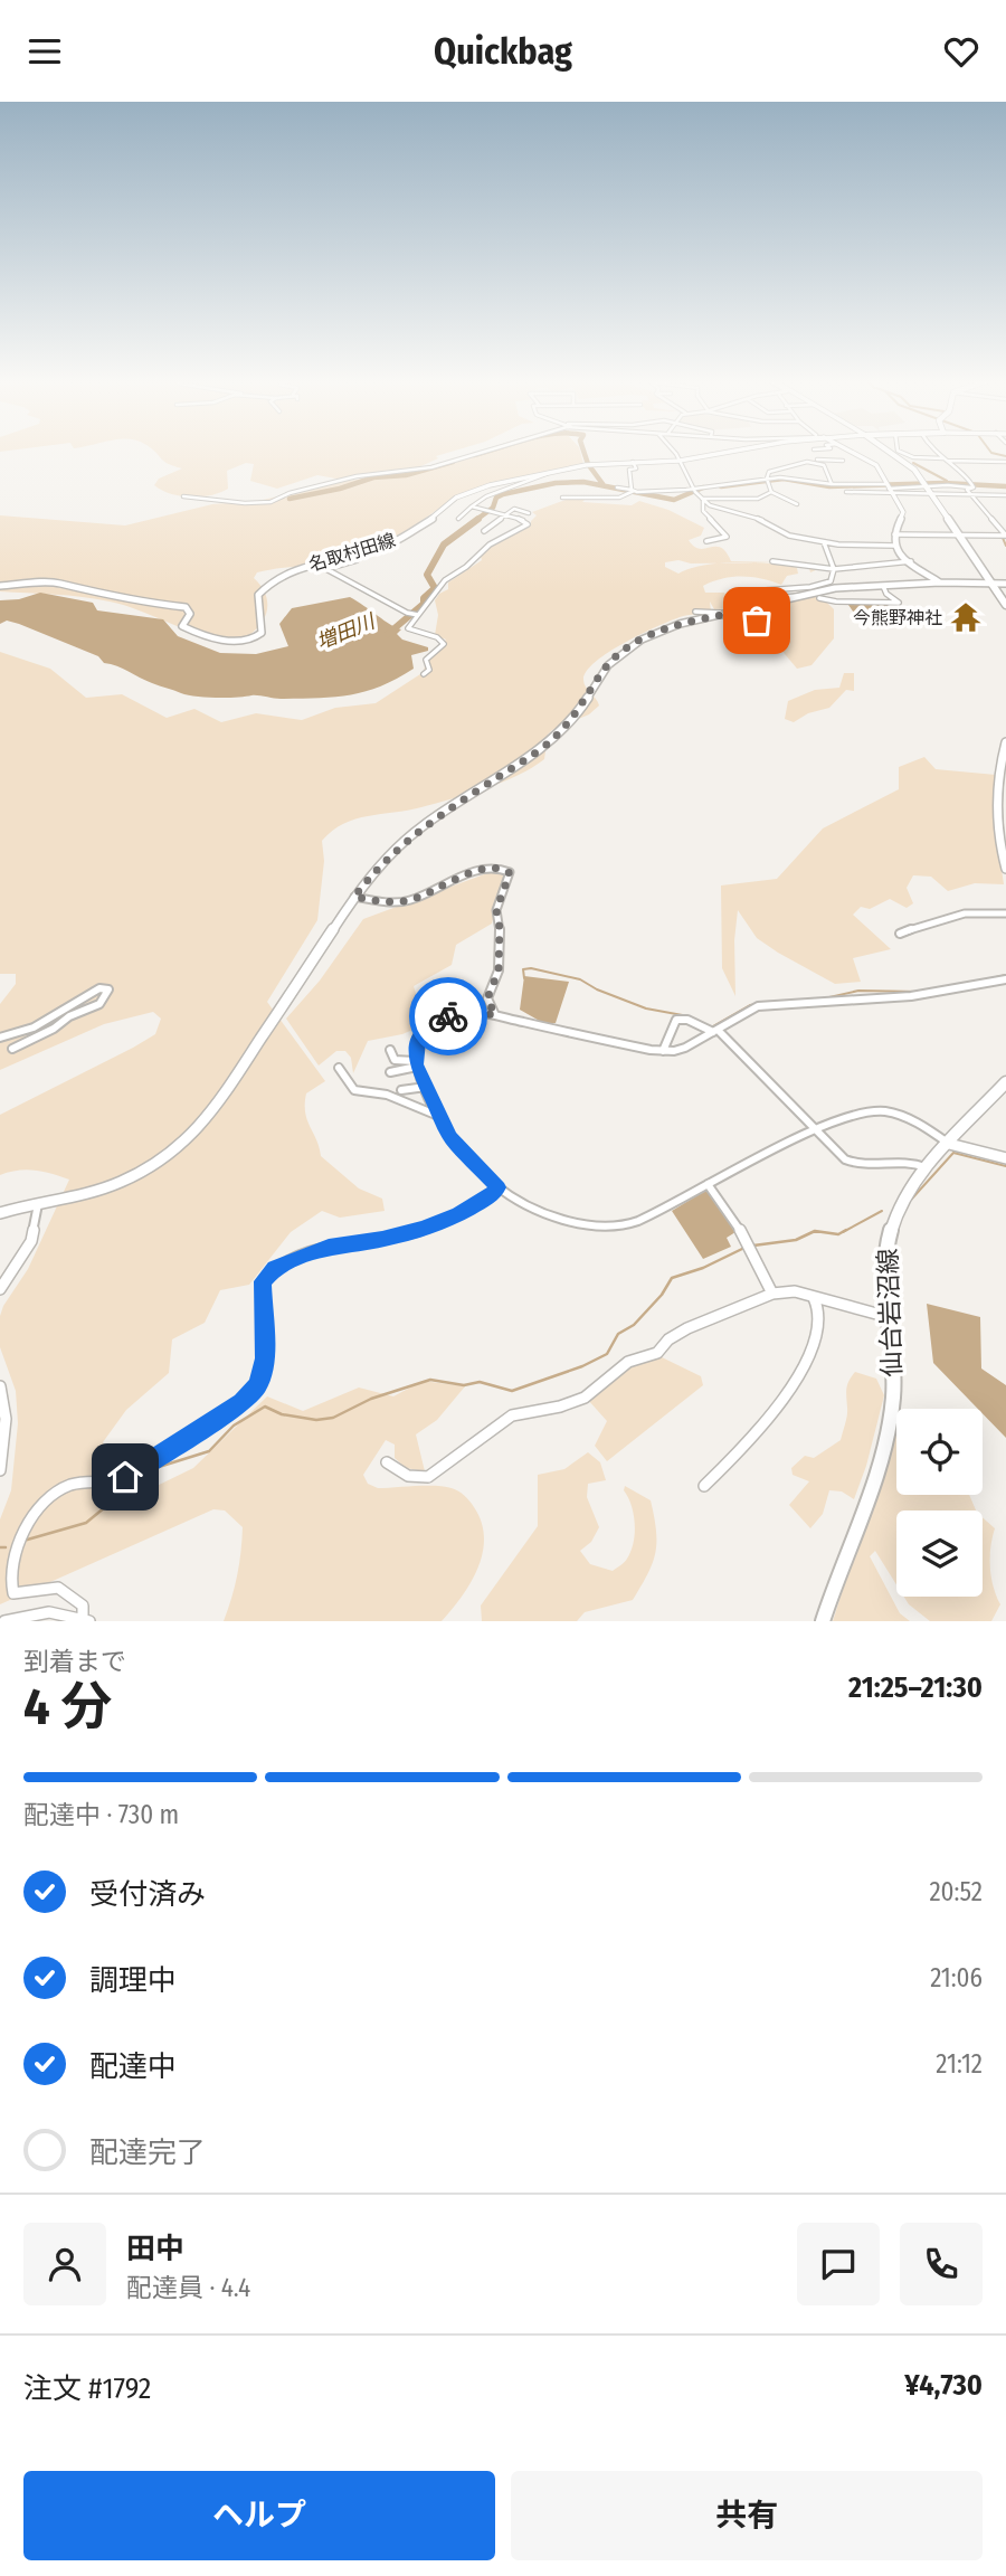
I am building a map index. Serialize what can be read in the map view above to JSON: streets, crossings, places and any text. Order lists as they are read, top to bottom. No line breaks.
{"streets":{"main road":["仙台岩沼線"],"street":["名取村田線"]},"water":["増田川"],"places":{"temple":["今熊野神社"]},"page":{"header":"Quickbag","heading":["4 分","到着まで","21:25–21:30"],"panel":["田中","配達員 · 4.4","注文 #1792","¥4,730"],"bar":"配達中 · 730 m","list":[["受付済み","20:52"],["調理中","21:06"],["配達中","21:12"],"配達完了"],"buttons":["ヘルプ","共有"]}}
